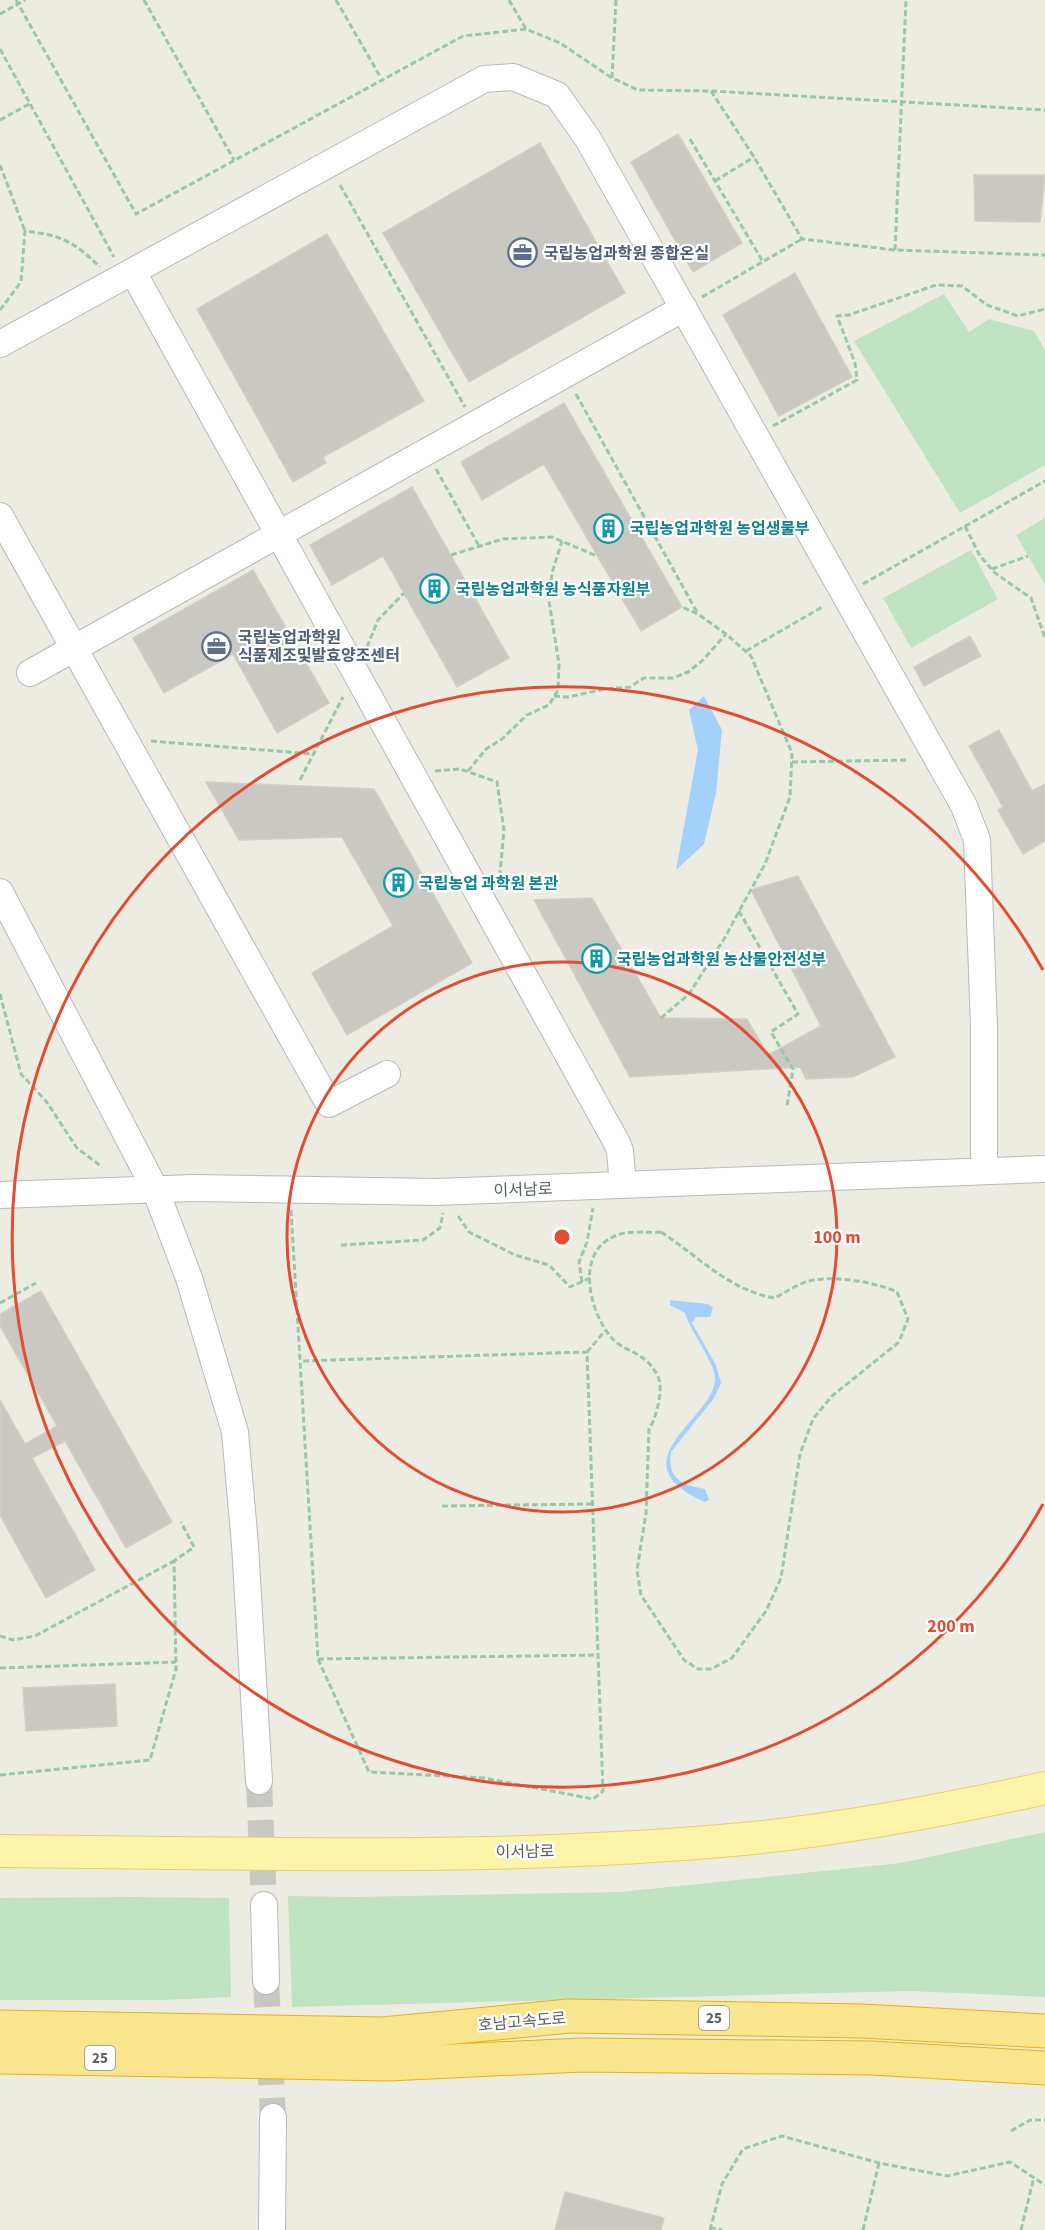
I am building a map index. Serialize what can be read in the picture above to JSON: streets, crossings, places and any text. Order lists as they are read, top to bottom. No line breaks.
{"streets":{"highway":["25","호남고속도로"],"main road":["이서남로"]},"places":{"office":["국립농업과학원 종합온실","국립농업과학원 식품제조및발효양조센터"],"building":["국립농업과학원 농업생물부","국립농업과학원 농식품자원부","국립농업 과학원 본관","국립농업과학원 농산물안전성부"]},"rings":["100 m","200 m"]}
